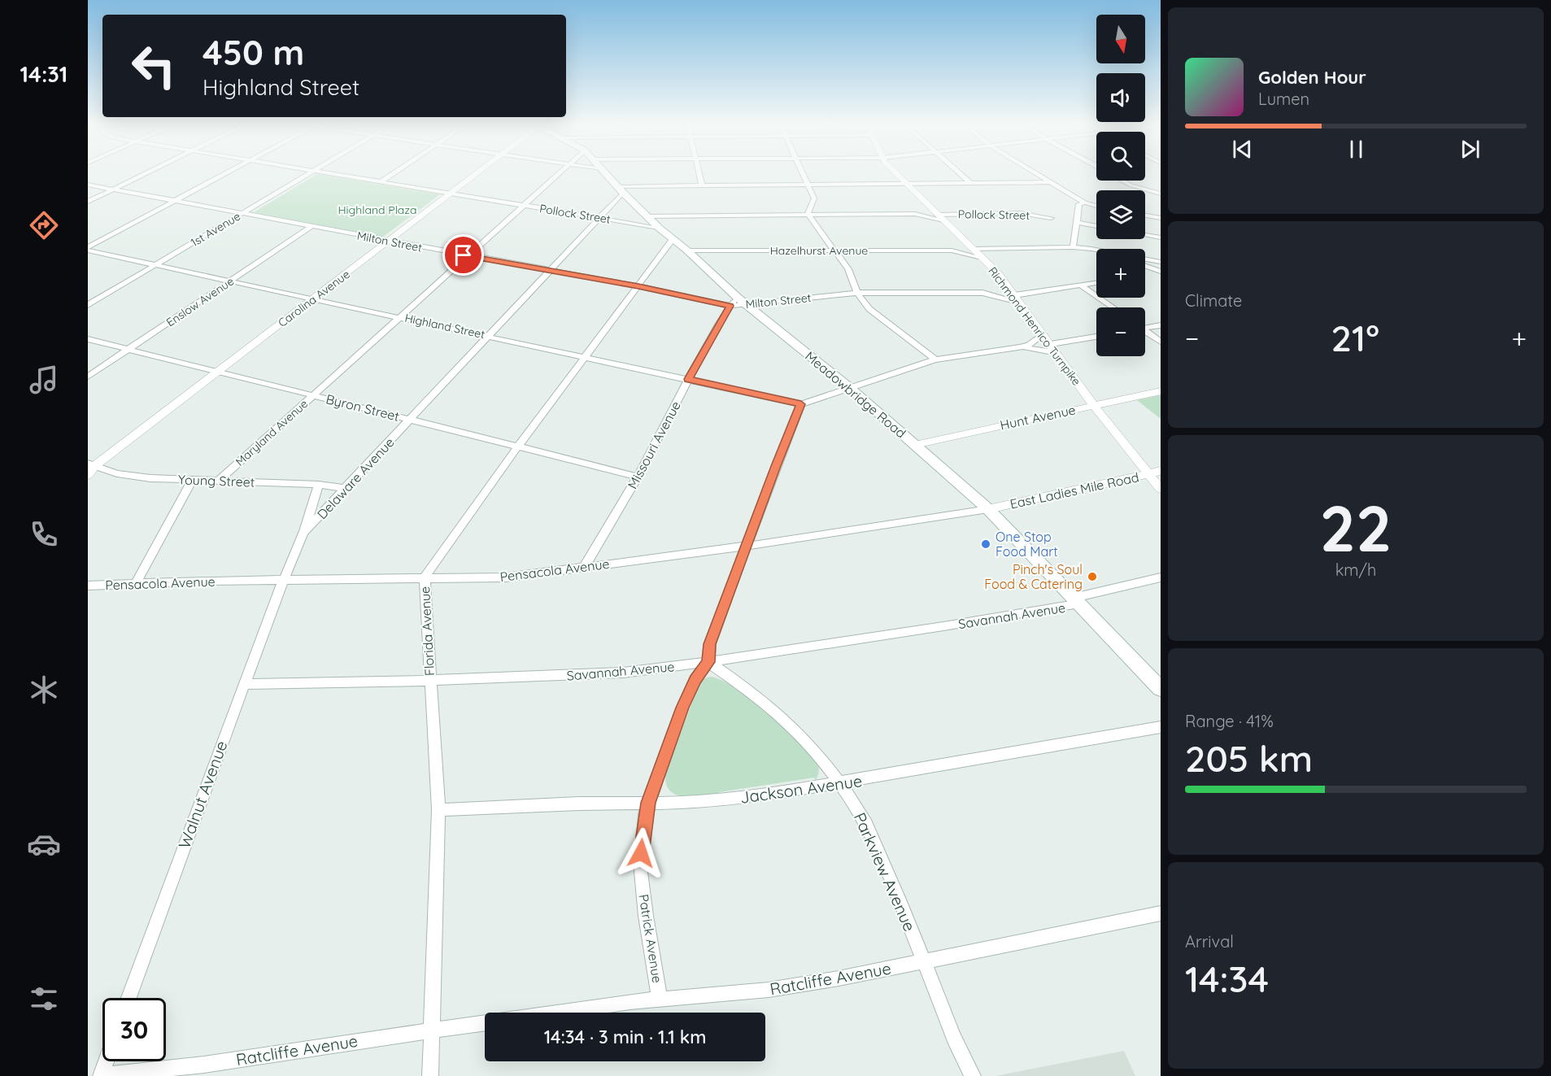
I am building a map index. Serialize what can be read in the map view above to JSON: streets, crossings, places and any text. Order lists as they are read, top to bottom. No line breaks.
{"streets":{"main road":["Meadowbridge Road"],"street":["Pollock Street","1st Avenue","Milton Street","Hazelhurst Avenue","Carolina Avenue","Enslow Avenue","Highland Street","Richmond Henrico Turnpike","Byron Street","Hunt Avenue","Maryland Avenue","Missouri Avenue","Delaware Avenue","Young Street","East Ladies Mile Road","Pensacola Avenue","Savannah Avenue","Florida Avenue","Jackson Avenue","Walnut Avenue","Parkview Avenue","Patrick Avenue","Ratcliffe Avenue"]},"crossings":[["Pollock Street","Carolina Avenue"],["Pollock Street","Richmond Henrico Turnpike"],["Pollock Street","Meadowbridge Road"],["Pollock Street","Maryland Avenue"],["Pollock Street","Delaware Avenue"],["1st Avenue","Milton Street"],["1st Avenue","Highland Street"],["Milton Street","Carolina Avenue"],["Milton Street","Enslow Avenue"],["Milton Street","Richmond Henrico Turnpike"],["Milton Street","Meadowbridge Road"],["Milton Street","Maryland Avenue"],["Milton Street","Missouri Avenue"],["Milton Street","Delaware Avenue"],["Milton Street","Florida Avenue"],["Hazelhurst Avenue","Richmond Henrico Turnpike"],["Hazelhurst Avenue","Meadowbridge Road"],["Carolina Avenue","Highland Street"],["Carolina Avenue","Byron Street"],["Carolina Avenue","Young Street"],["Enslow Avenue","Highland Street"],["Enslow Avenue","Byron Street"],["Highland Street","Maryland Avenue"],["Highland Street","Missouri Avenue"],["Highland Street","Delaware Avenue"],["Highland Street","Florida Avenue"],["Highland Street","Patrick Avenue"],["Richmond Henrico Turnpike","Hunt Avenue"],["Richmond Henrico Turnpike","East Ladies Mile Road"],["Meadowbridge Road","Hunt Avenue"],["Meadowbridge Road","Missouri Avenue"],["Meadowbridge Road","Delaware Avenue"],["Meadowbridge Road","East Ladies Mile Road"],["Meadowbridge Road","Pensacola Avenue"],["Meadowbridge Road","Savannah Avenue"],["Meadowbridge Road","Florida Avenue"],["Byron Street","Maryland Avenue"],["Byron Street","Missouri Avenue"],["Byron Street","Delaware Avenue"],["Byron Street","Florida Avenue"],["Maryland Avenue","Young Street"],["Missouri Avenue","Pensacola Avenue"],["Delaware Avenue","Young Street"],["Delaware Avenue","Pensacola Avenue"],["Delaware Avenue","Walnut Avenue"],["East Ladies Mile Road","Pensacola Avenue"],["Pensacola Avenue","Florida Avenue"],["Pensacola Avenue","Walnut Avenue"],["Pensacola Avenue","Patrick Avenue"],["Savannah Avenue","Florida Avenue"],["Savannah Avenue","Walnut Avenue"],["Savannah Avenue","Parkview Avenue"],["Savannah Avenue","Patrick Avenue"],["Florida Avenue","Jackson Avenue"],["Florida Avenue","Ratcliffe Avenue"],["Jackson Avenue","Parkview Avenue"],["Jackson Avenue","Patrick Avenue"],["Parkview Avenue","Patrick Avenue"],["Parkview Avenue","Ratcliffe Avenue"],["Patrick Avenue","Ratcliffe Avenue"]],"parks":["Highland Plaza"],"places":["One Stop Food Mart","Pinch's Soul Food & Catering"],"north":"bottom","page":{"tabs":"14:31","map_buttons":["+","−"],"turn":["450 m","Highland Street"],"song":["Golden Hour","Lumen"],"tile":["Climate",["22","km/h"],["Range · 41%","205 km"],["Arrival","14:34"]],"heat":["−","21°","+"],"limit":"30","trip":"14:34 · 3 min · 1.1 km"}}
